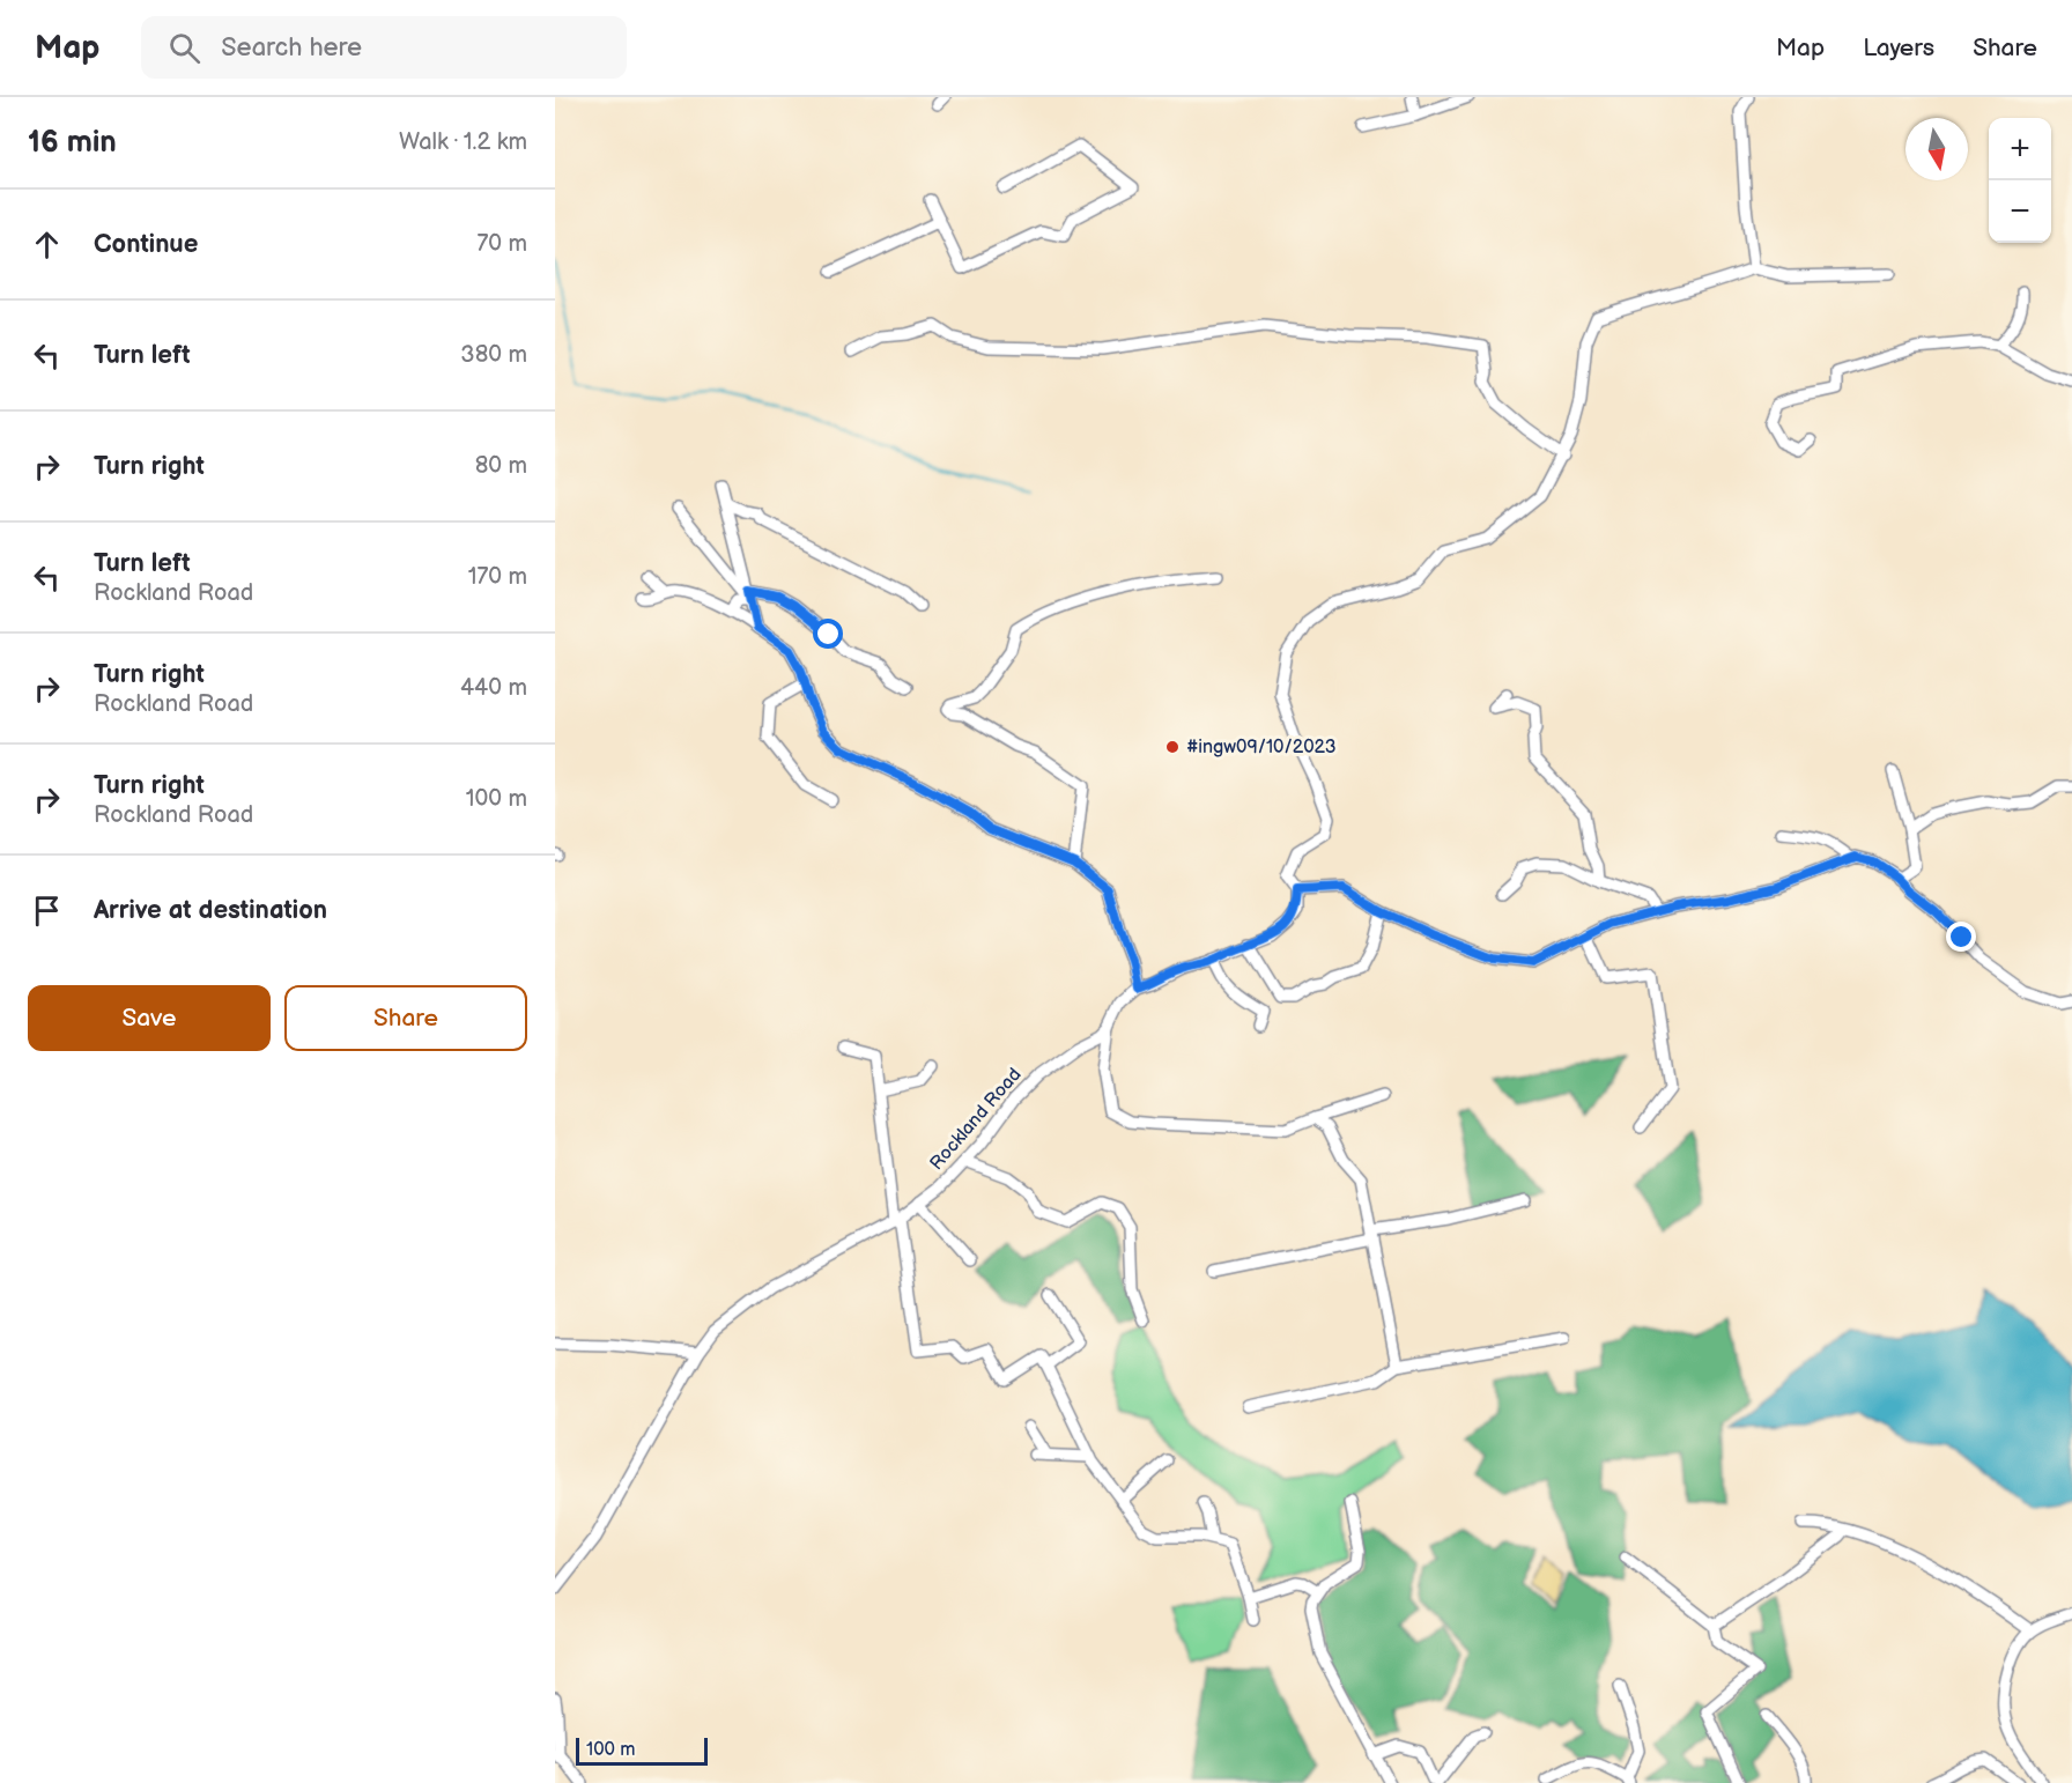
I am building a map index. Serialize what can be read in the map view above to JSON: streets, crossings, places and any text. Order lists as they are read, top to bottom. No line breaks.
{"streets":{"street":["Rockland Road"]},"places":["#ingw09/10/2023"],"scale_bar":"100 m","north":"bottom","page":{"header":"Map","search":"Search here","nav":["Map","Layers","Share"],"heading":["16 min","Walk · 1.2 km"],"map_buttons":["+","−"],"list":[["Continue","70 m"],["Turn left","380 m"],["Turn right","80 m"],["Turn left","Rockland Road","170 m"],["Turn right","Rockland Road","440 m"],["Turn right","Rockland Road","100 m"],"Arrive at destination"],"buttons":["Save","Share"],"scale":"100 m"}}
